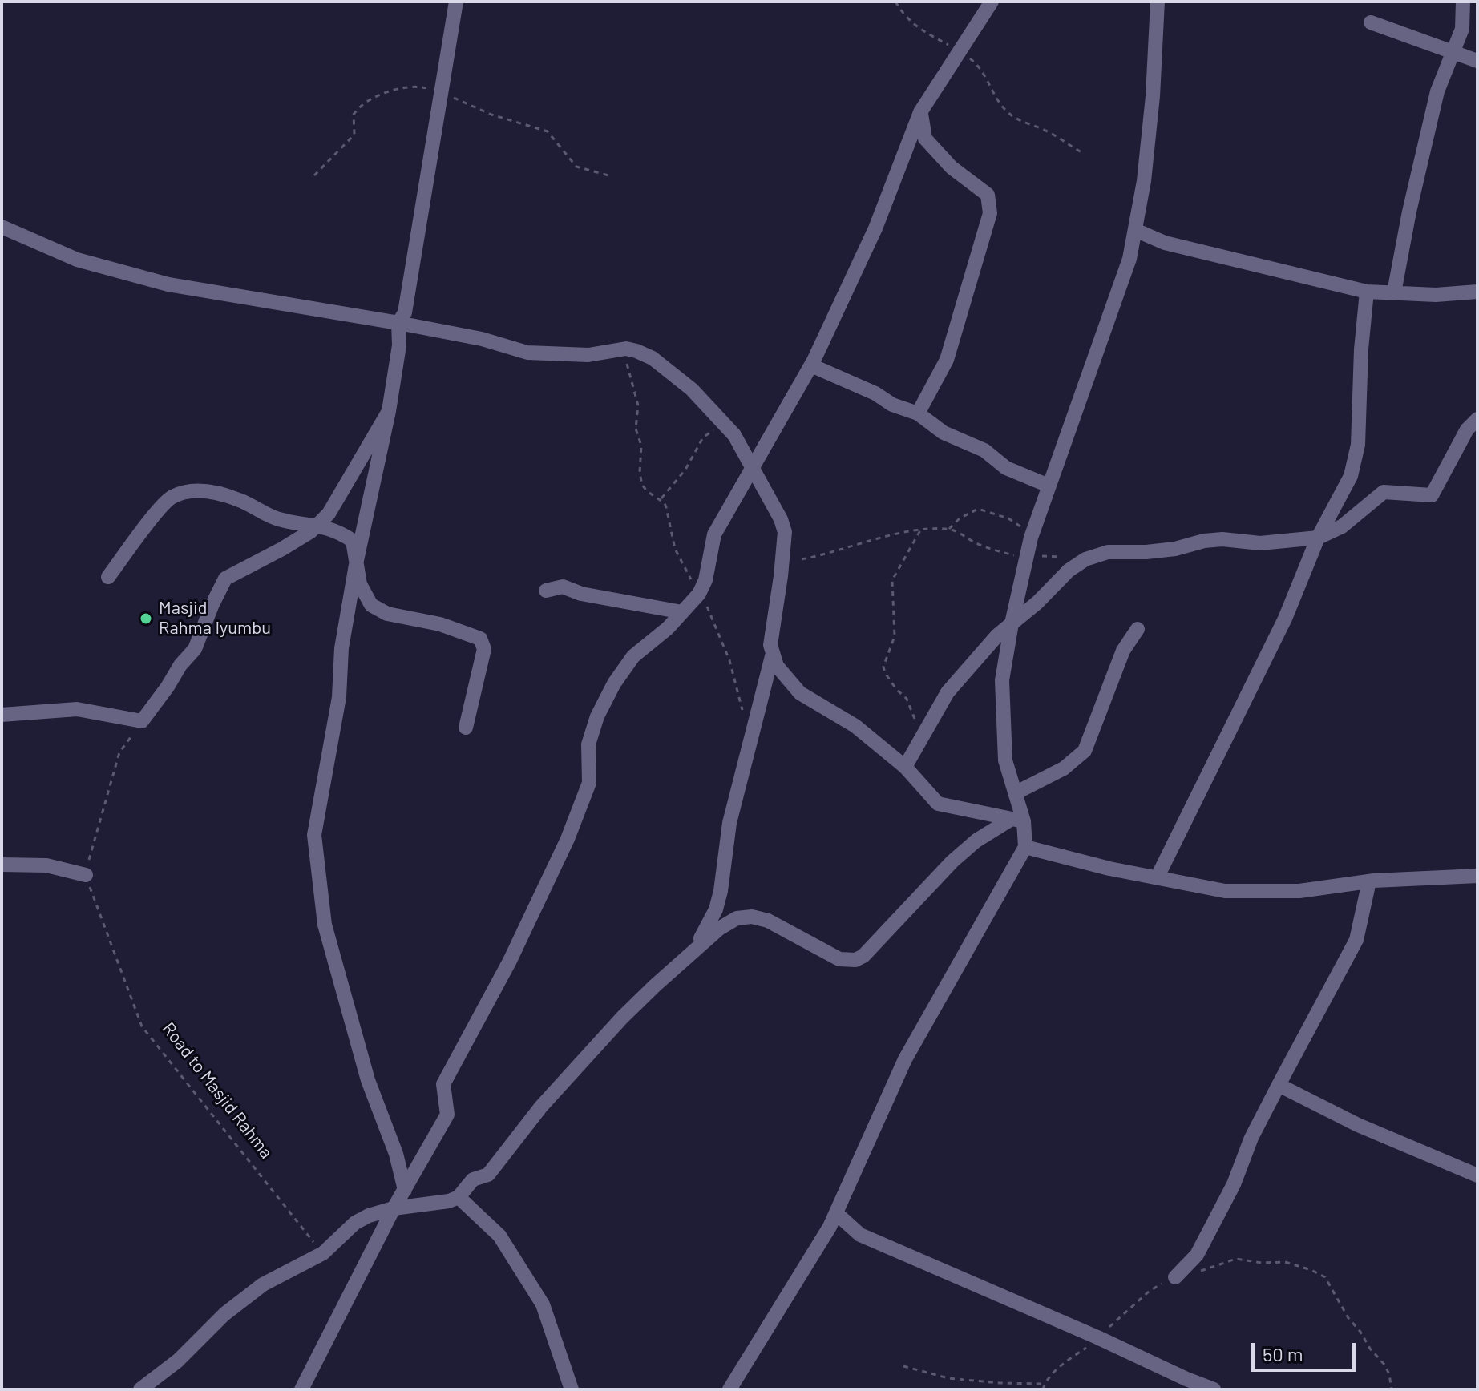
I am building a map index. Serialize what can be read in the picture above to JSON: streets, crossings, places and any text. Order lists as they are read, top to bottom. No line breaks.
{"streets":{"path":["Road to Masjid Rahma"]},"places":["Masjid Rahma Iyumbu"],"scale_bar":"50 m"}
